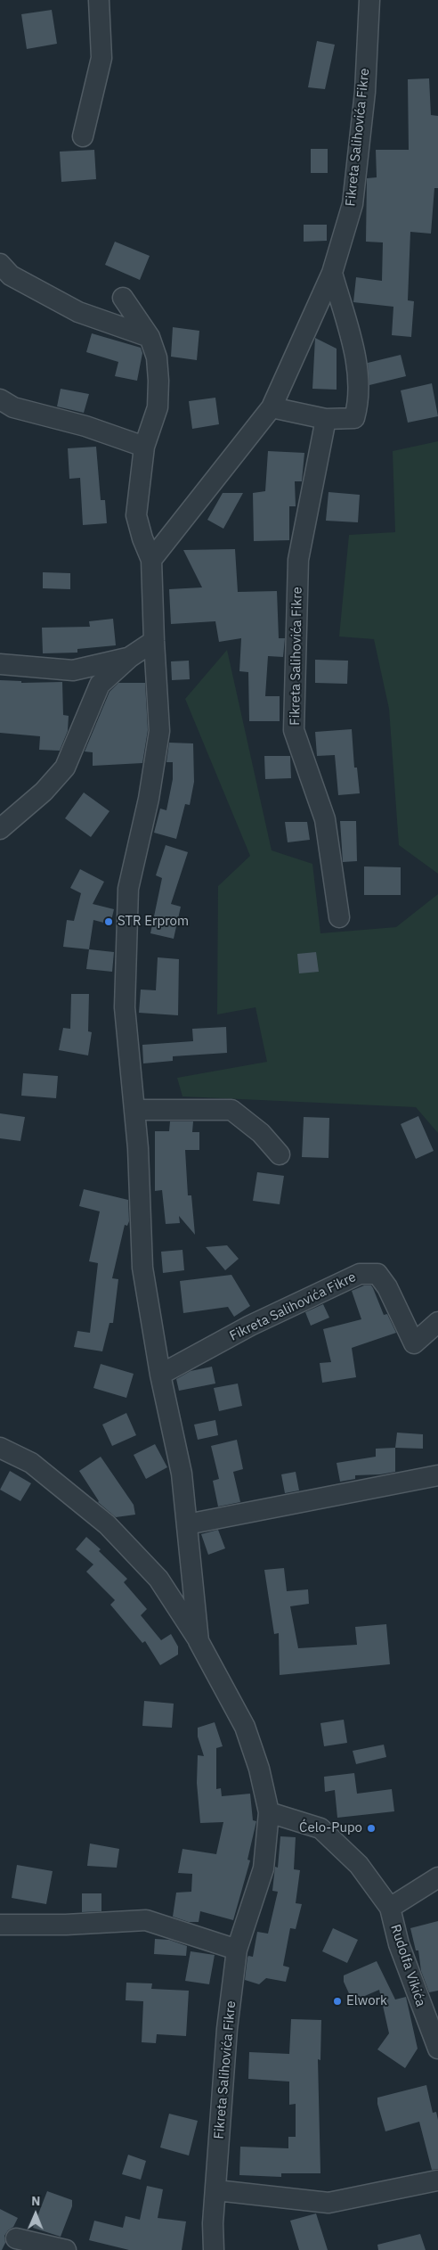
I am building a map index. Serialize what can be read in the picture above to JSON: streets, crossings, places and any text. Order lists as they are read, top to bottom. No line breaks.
{"streets":{"street":["Fikreta Salihovića Fikre","Rudolfa Vikića"]},"crossings":[["Fikreta Salihovića Fikre","Rudolfa Vikića"]],"places":["STR Erprom","Ćelo-Pupo","Elwork"],"north":"top"}
